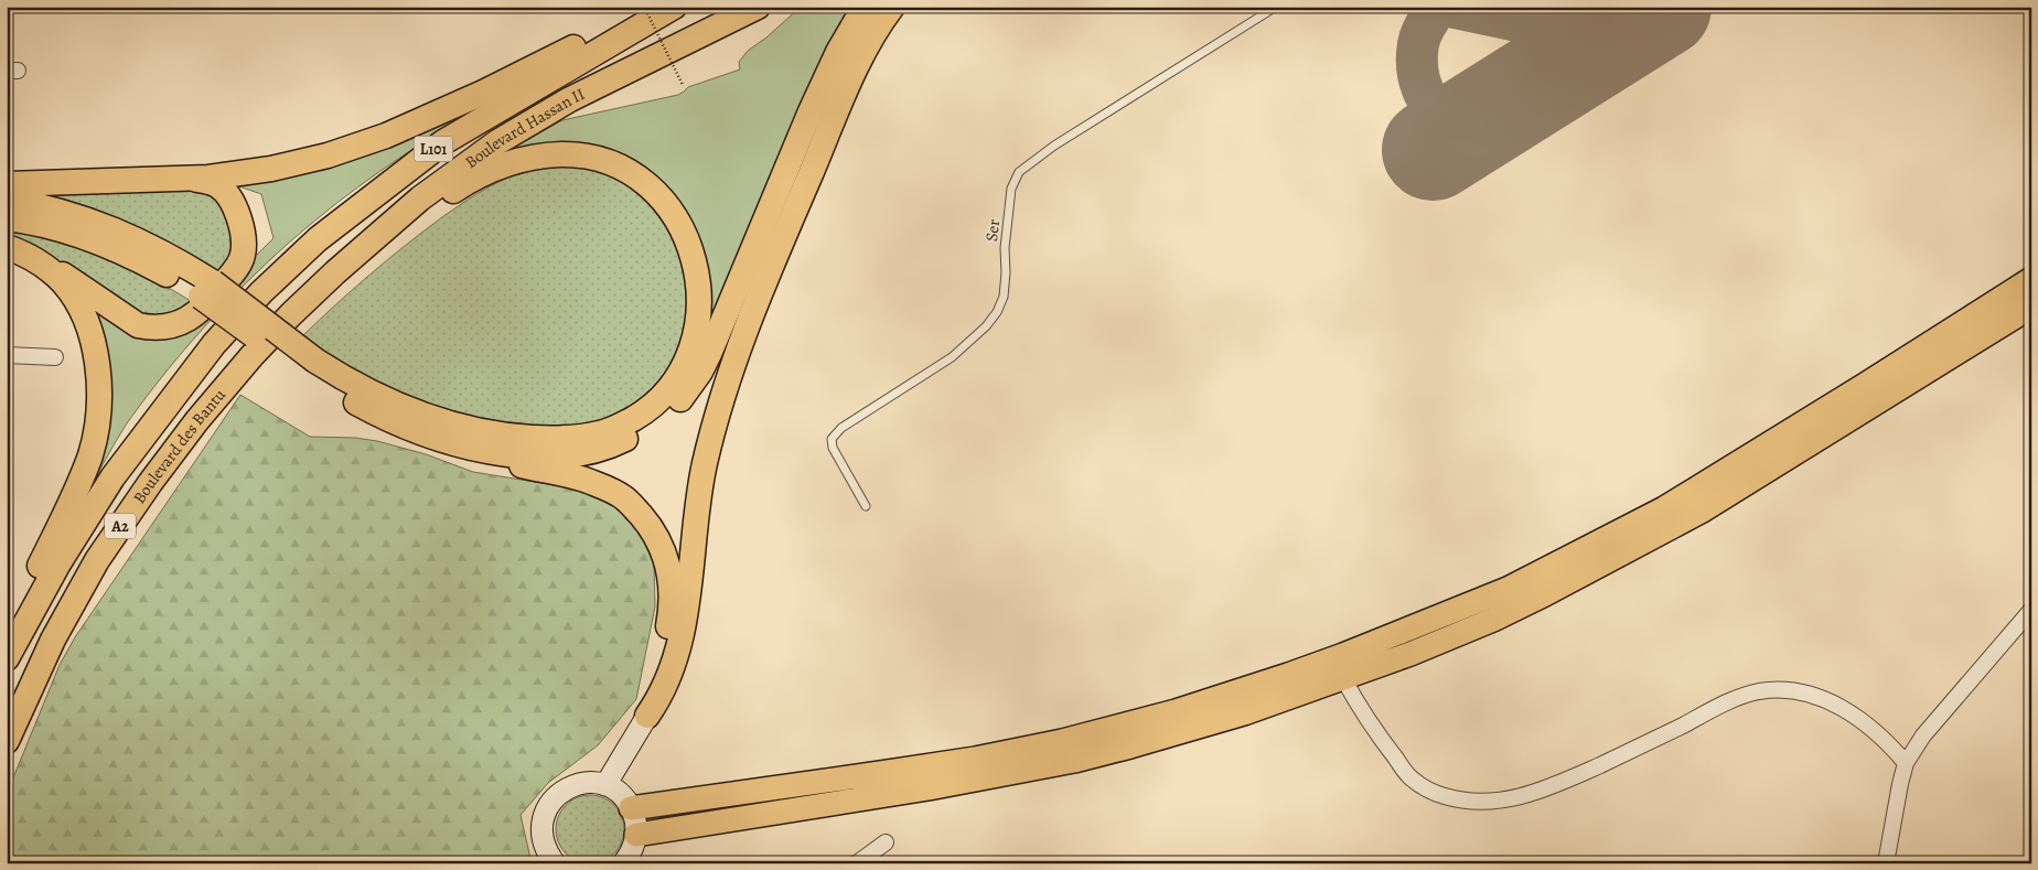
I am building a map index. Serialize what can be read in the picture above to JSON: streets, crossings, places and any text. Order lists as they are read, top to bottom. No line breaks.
{"streets":{"highway":["Boulevard Hassan II","L101","Boulevard des Bantu","A2"],"lane":["Ser"]},"crossings":[["Boulevard Hassan II","Boulevard des Bantu"]]}
